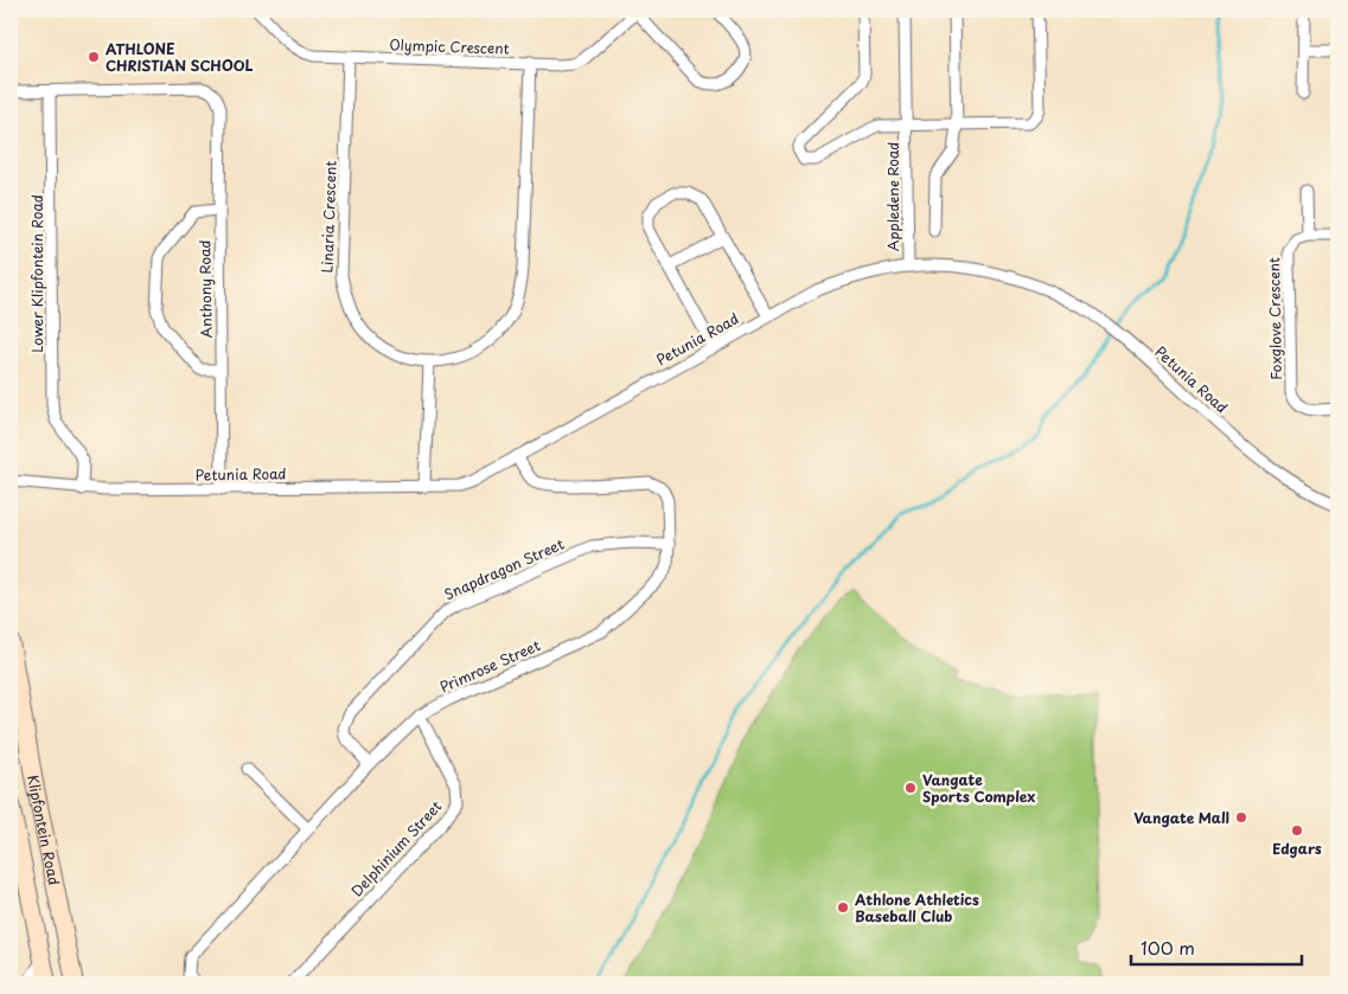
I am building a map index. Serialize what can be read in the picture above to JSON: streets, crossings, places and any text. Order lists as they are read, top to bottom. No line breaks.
{"streets":{"main road":["Klipfontein Road"],"street":["Olympic Crescent","Appledene Road","Linaria Crescent","Lower Klipfontein Road","Anthony Road","Foxglove Crescent","Petunia Road","Snapdragon Street","Primrose Street","Delphinium Street"]},"crossings":[["Olympic Crescent","Linaria Crescent"],["Appledene Road","Petunia Road"],["Lower Klipfontein Road","Anthony Road"],["Lower Klipfontein Road","Petunia Road"],["Anthony Road","Petunia Road"],["Petunia Road","Primrose Street"],["Snapdragon Street","Primrose Street"],["Primrose Street","Delphinium Street"]],"places":["ATHLONE CHRISTIAN SCHOOL","Vangate Sports Complex","Vangate Mall","Edgars","Athlone Athletics Baseball Club"],"scale_bar":"100 m"}
